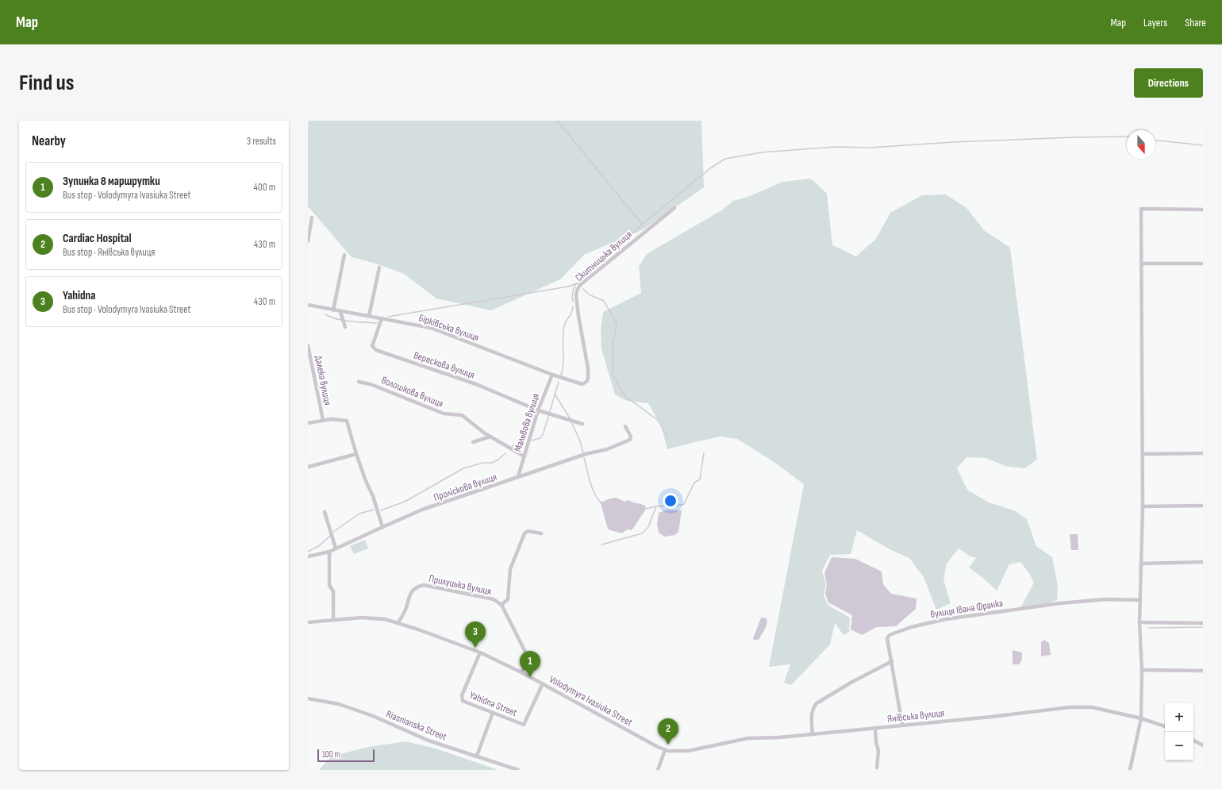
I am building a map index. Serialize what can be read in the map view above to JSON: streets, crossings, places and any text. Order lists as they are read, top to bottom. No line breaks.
{"streets":{"street":["Скитницька вулиця","Бірківська вулиця","Верескова вулиця","Далека вулиця","Волошкова вулиця","Мальвова вулиця","Проліскова вулиця","Прилуцька вулиця","вулиця Івана Франка","Volodymyra Ivasiuka Street","Yahidna Street","Янівська вулиця","Riasnianska Street"]},"crossings":[["Скитницька вулиця","Бірківська вулиця"],["Бірківська вулиця","Верескова вулиця"],["Бірківська вулиця","Мальвова вулиця"],["Верескова вулиця","Мальвова вулиця"],["Волошкова вулиця","Мальвова вулиця"],["Мальвова вулиця","Проліскова вулиця"],["Прилуцька вулиця","Volodymyra Ivasiuka Street"],["вулиця Івана Франка","Янівська вулиця"],["Volodymyra Ivasiuka Street","Yahidna Street"],["Volodymyra Ivasiuka Street","Янівська вулиця"]],"scale_bar":"100 m","north":"bottom","page":{"header":"Map","nav":["Map","Layers","Share"],"buttons":"Directions","title":"Find us","heading":["Nearby","3 results"],"list":[{"mark":"1","name":"Зупинка 8 маршрутки","note":"Bus stop · Volodymyra Ivasiuka Street","value":"400 m"},{"mark":"2","name":"Cardiac Hospital","note":"Bus stop · Янівська вулиця","value":"430 m"},{"mark":"3","name":"Yahidna","note":"Bus stop · Volodymyra Ivasiuka Street","value":"430 m"}],"pins":["3","1","2"],"map_buttons":["+","−"],"scale":"100 m"}}
